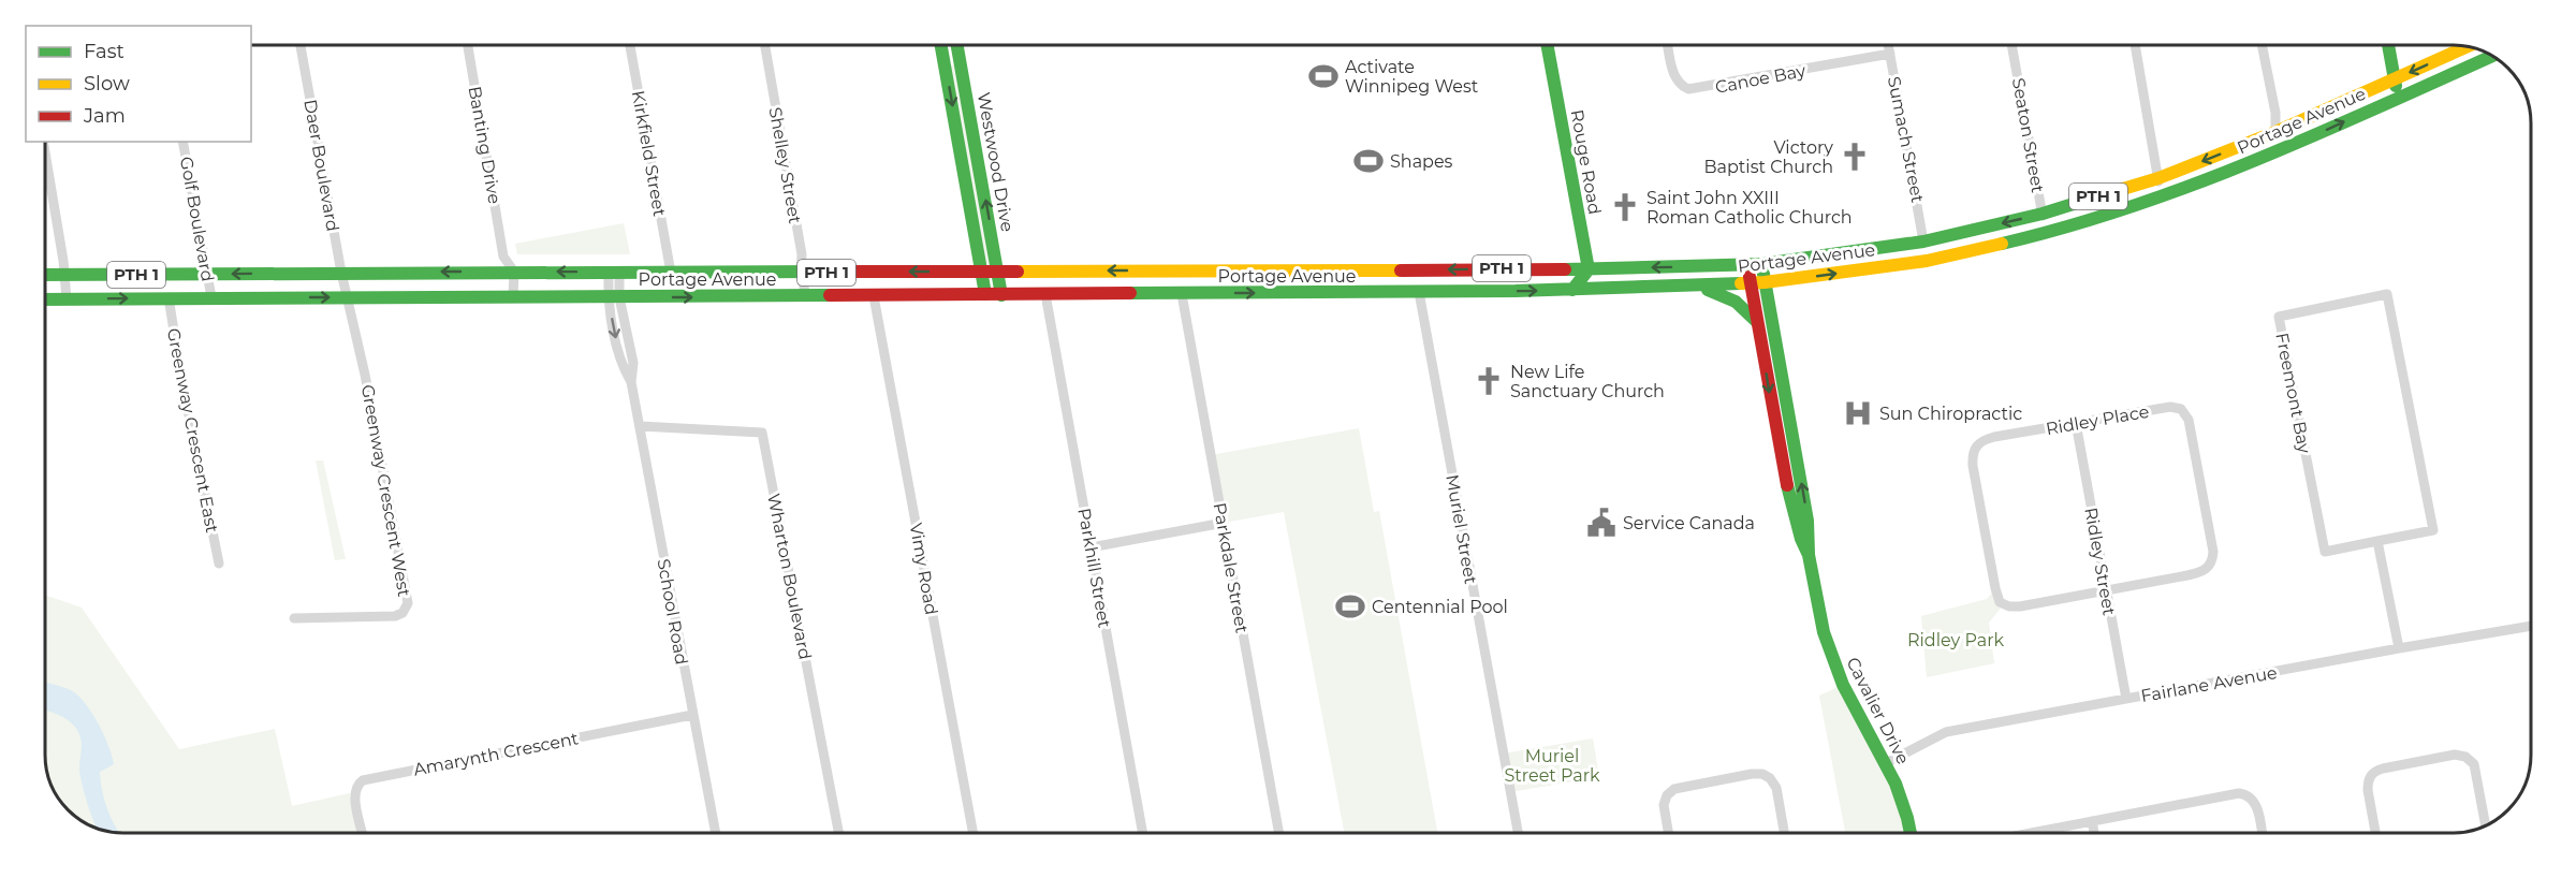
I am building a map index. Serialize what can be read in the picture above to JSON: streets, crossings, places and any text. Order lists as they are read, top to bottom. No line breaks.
{"streets":{"main road":["Portage Avenue","Westwood Drive","Rouge Road","PTH 1","Cavalier Drive"],"street":["Canoe Bay","Seaton Street","Sumach Street","Banting Drive","Kirkfield Street","Daer Boulevard","Shelley Street","Golf Boulevard","Freemont Bay","Ridley Place","Greenway Crescent East","Greenway Crescent West","Muriel Street","Ridley Street","Parkhill Street","Parkdale Street","Vimy Road","Wharton Boulevard","School Road","Fairlane Avenue","Amarynth Crescent"]},"crossings":[["Canoe Bay","Sumach Street"],["Portage Avenue","Seaton Street"],["Portage Avenue","Sumach Street"],["Portage Avenue","Banting Drive"],["Portage Avenue","Kirkfield Street"],["Portage Avenue","Westwood Drive"],["Portage Avenue","Rouge Road"],["Portage Avenue","Daer Boulevard"],["Portage Avenue","Shelley Street"],["Portage Avenue","Golf Boulevard"],["Portage Avenue","Greenway Crescent East"],["Portage Avenue","Greenway Crescent West"],["Portage Avenue","Muriel Street"],["Portage Avenue","Parkhill Street"],["Portage Avenue","Parkdale Street"],["Portage Avenue","Vimy Road"],["Portage Avenue","School Road"],["Portage Avenue","Cavalier Drive"],["Daer Boulevard","Greenway Crescent West"],["Ridley Place","Ridley Street"],["Ridley Street","Fairlane Avenue"],["Wharton Boulevard","School Road"],["School Road","Amarynth Crescent"],["Fairlane Avenue","Cavalier Drive"]],"parks":["Ridley Park","Muriel Street Park"],"places":{"sports":["Activate Winnipeg West","Shapes","Centennial Pool"],"church":["Victory Baptist Church","Saint John XXIII Roman Catholic Church","New Life Sanctuary Church"],"hospital":["Sun Chiropractic"],"public building":["Service Canada"]},"legend":["Fast","Slow","Jam"]}
